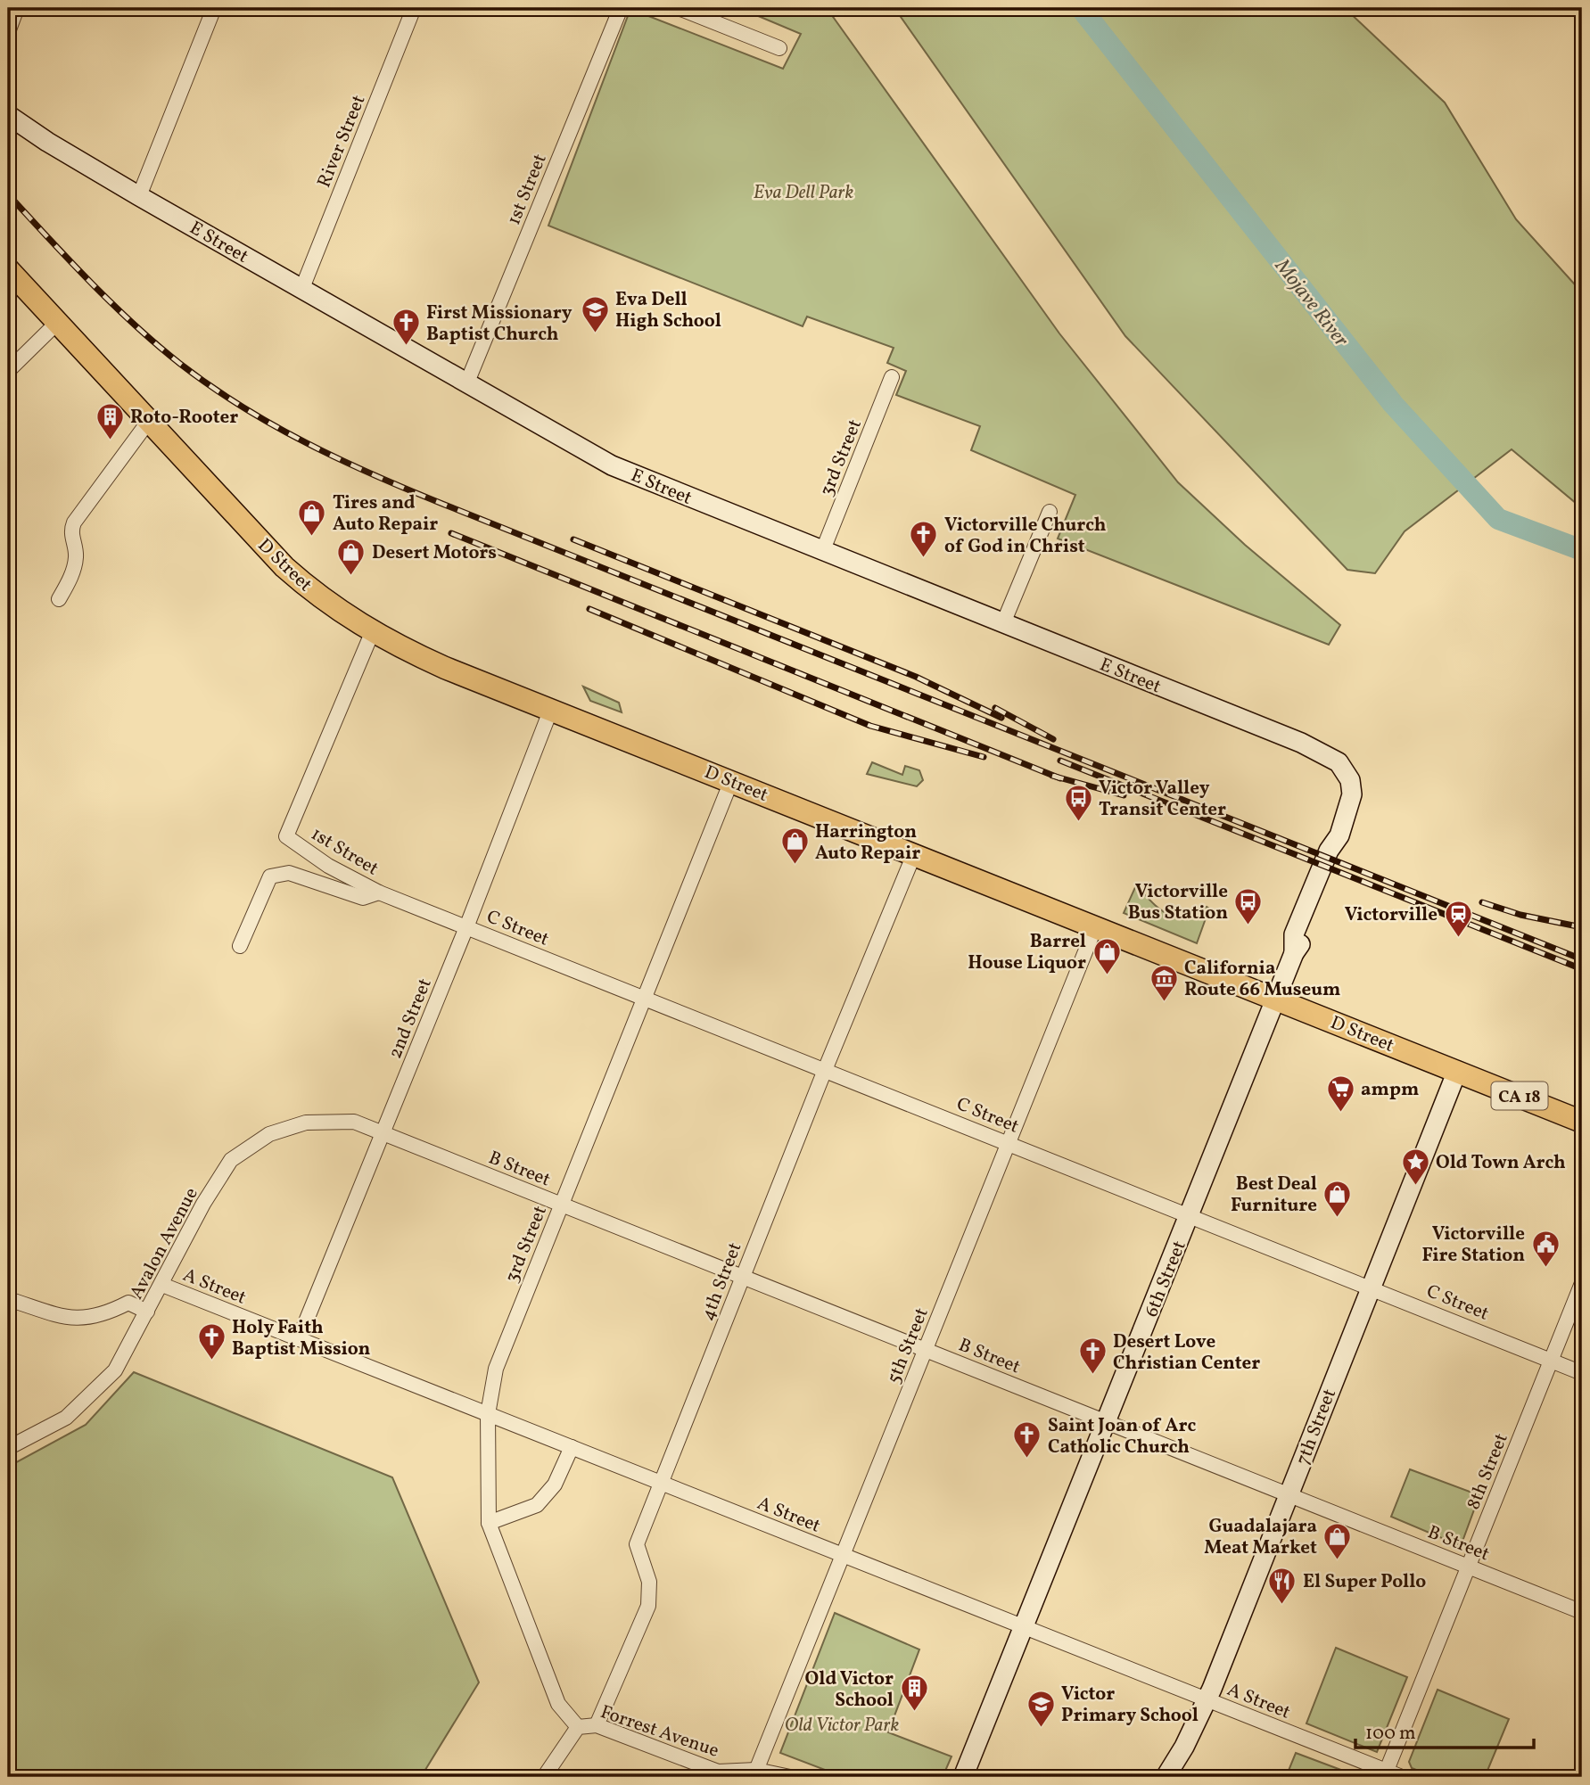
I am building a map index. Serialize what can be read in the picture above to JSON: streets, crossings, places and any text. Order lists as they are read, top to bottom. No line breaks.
{"streets":{"main road":["D Street","CA 18"],"street":["River Street","1st Street","E Street","3rd Street","C Street","2nd Street","B Street","Avalon Avenue","6th Street","4th Street","A Street","5th Street","7th Street","8th Street","Forrest Avenue"]},"crossings":[["River Street","E Street"],["1st Street","E Street"],["1st Street","D Street"],["1st Street","C Street"],["E Street","3rd Street"],["E Street","6th Street"],["3rd Street","D Street"],["3rd Street","C Street"],["3rd Street","B Street"],["3rd Street","A Street"],["3rd Street","Forrest Avenue"],["D Street","2nd Street"],["D Street","6th Street"],["D Street","4th Street"],["D Street","5th Street"],["D Street","7th Street"],["C Street","2nd Street"],["C Street","6th Street"],["C Street","4th Street"],["C Street","5th Street"],["C Street","7th Street"],["C Street","8th Street"],["2nd Street","B Street"],["2nd Street","Avalon Avenue"],["2nd Street","A Street"],["B Street","Avalon Avenue"],["B Street","6th Street"],["B Street","4th Street"],["B Street","5th Street"],["B Street","7th Street"],["B Street","8th Street"],["Avalon Avenue","A Street"],["6th Street","A Street"],["4th Street","A Street"],["4th Street","Forrest Avenue"],["A Street","5th Street"],["A Street","7th Street"],["A Street","8th Street"],["5th Street","Forrest Avenue"]],"water":["Mojave River"],"parks":["Eva Dell Park","Old Victor Park"],"places":{"school or university":["Eva Dell High School","Victor Primary School"],"church":["First Missionary Baptist Church","Victorville Church of God in Christ","Holy Faith Baptist Mission","Desert Love Christian Center","Saint Joan of Arc Catholic Church"],"building":["Roto-Rooter","Old Victor School"],"shop":["Tires and Auto Repair","Desert Motors","Harrington Auto Repair","Barrel House Liquor","Best Deal Furniture","Guadalajara Meat Market"],"bus stop":["Victor Valley Transit Center","Victorville Bus Station"],"station":["Victorville"],"museum":["California Route 66 Museum"],"supermarket":["ampm"],"place":["Old Town Arch"],"public building":["Victorville Fire Station"],"restaurant":["El Super Pollo"]},"scale_bar":"100 m"}
